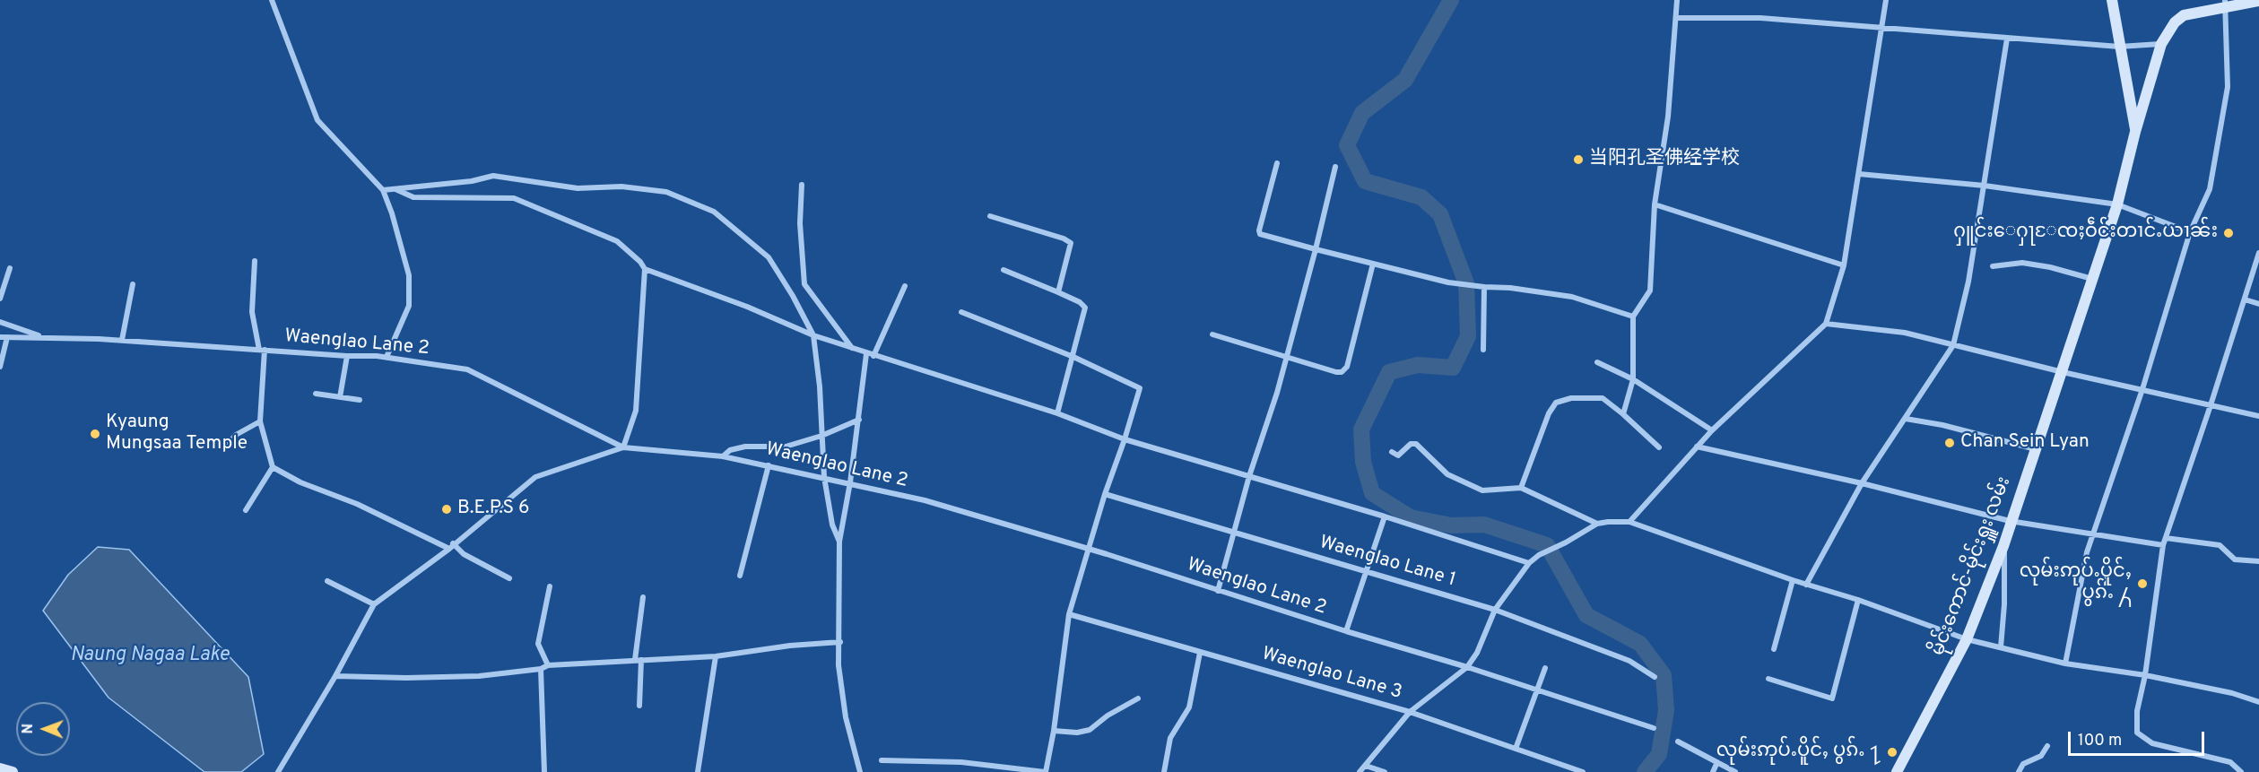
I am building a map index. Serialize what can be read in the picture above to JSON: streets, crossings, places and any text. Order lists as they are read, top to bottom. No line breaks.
{"streets":{"main road":["မိုင်းကောင်-မိုင်းရှူး လမ်း"],"street":["Waenglao Lane 2","Waenglao Lane 1","Waenglao Lane 3"]},"water":["Naung Nagaa Lake"],"places":["当阳孔圣佛经学校","ႁူင်းေႁႃႄၸႈဝဵင်းတၢင်ႉယၢၼ်း","Kyaung Mungsaa Temple","Chan Sein Lyan","B.E.P.S 6","လုမ်းဢုပ်ႉပိူင်ႇ ပွၵ်ႉ ႓","လုမ်းဢုပ်ႉပိူင်ႇ ပွၵ်ႉ ႑"],"scale_bar":"100 m","north":"left"}
